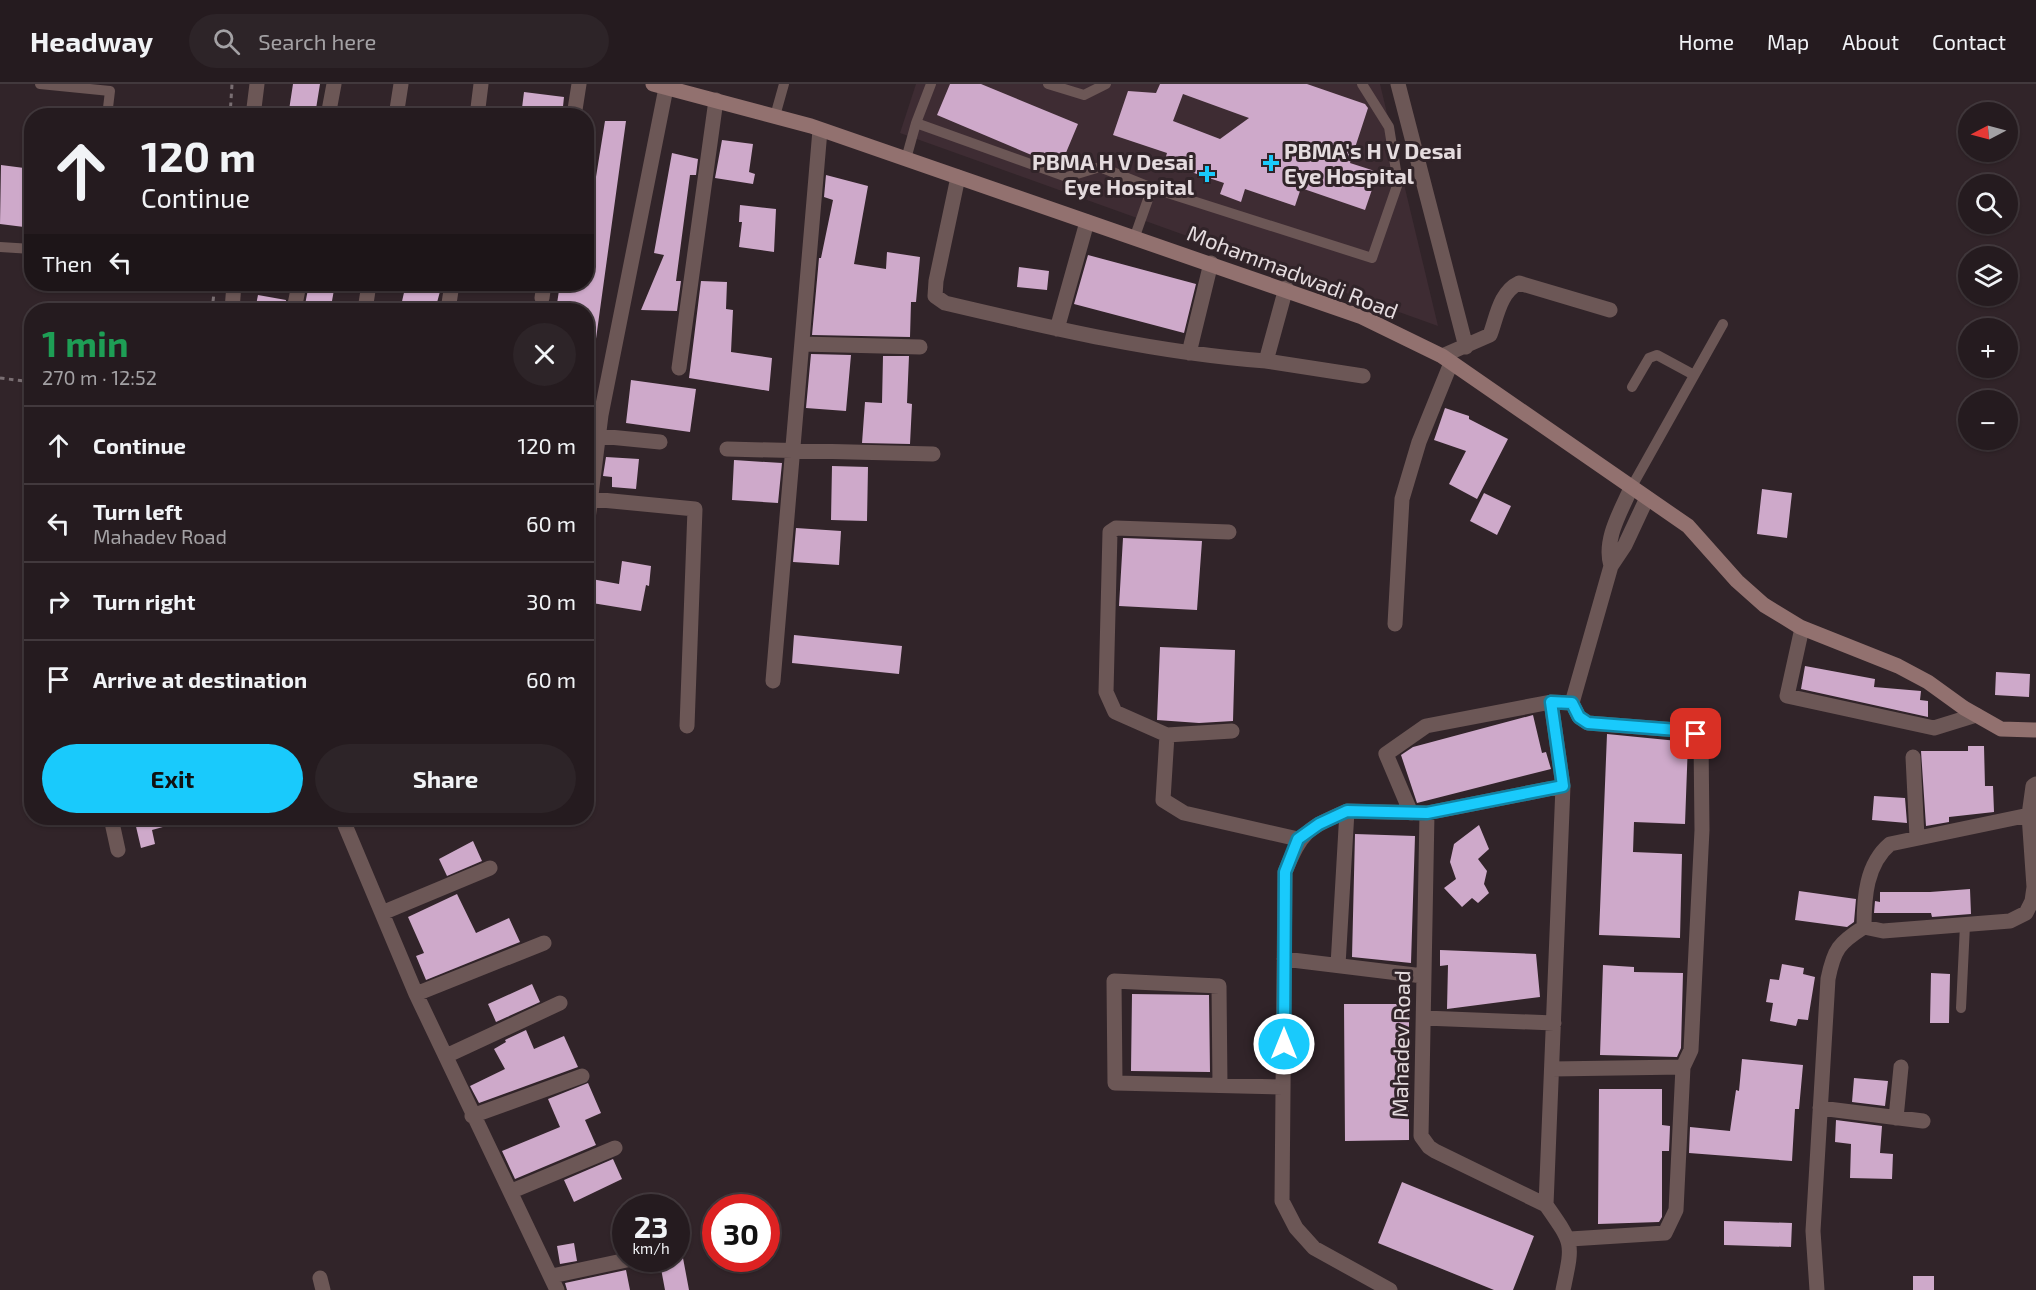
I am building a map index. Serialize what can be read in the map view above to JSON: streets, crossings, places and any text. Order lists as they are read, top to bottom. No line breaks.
{"streets":{"main road":["Mohammadwadi Road"],"street":["Mahadev Road"]},"places":{"health":["PBMA's H V Desai Eye Hospital","PBMA H V Desai Eye Hospital"]},"north":"left","page":{"header":"Headway","search":"Search here","nav":["Home","Map","About","Contact"],"map_buttons":["+","−"],"turn":["120 m","Continue"],"then":"Then","heading":["1 min","270 m · 12:52"],"list":[{"name":"Continue","value":"120 m"},{"name":"Turn left","note":"Mahadev Road","value":"60 m"},{"name":"Turn right","value":"30 m"},{"name":"Arrive at destination","value":"60 m"}],"buttons":["Exit","Share"],"speed":"23 km/h","limit":"30"}}
